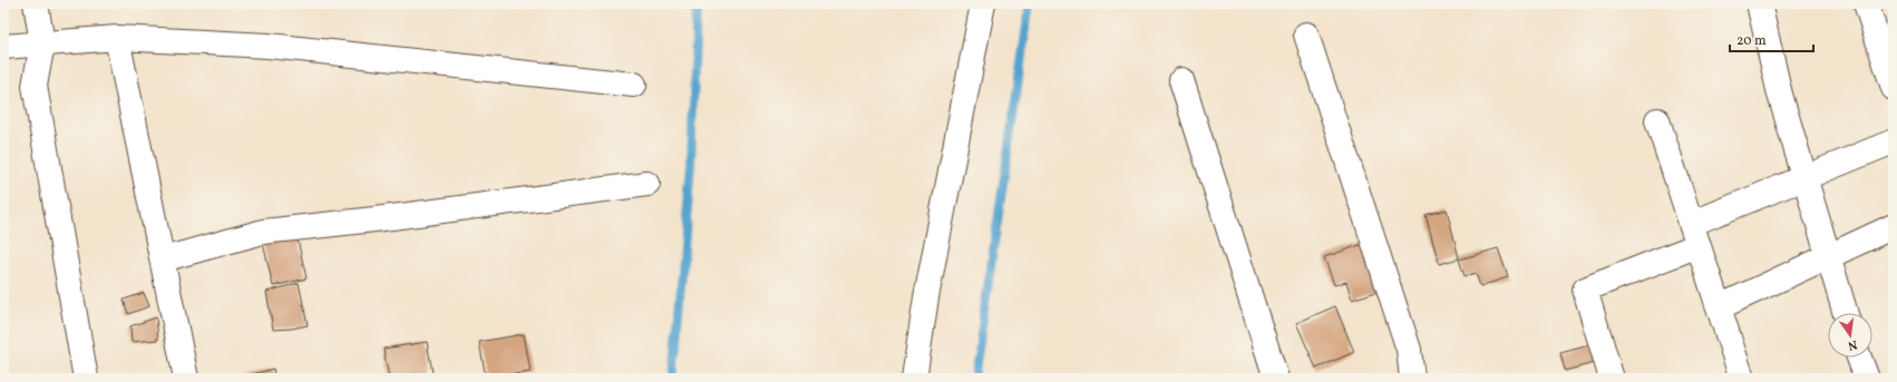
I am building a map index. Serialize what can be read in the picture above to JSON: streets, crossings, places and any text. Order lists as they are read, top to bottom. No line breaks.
{"scale_bar":"20 m","north":"bottom"}
